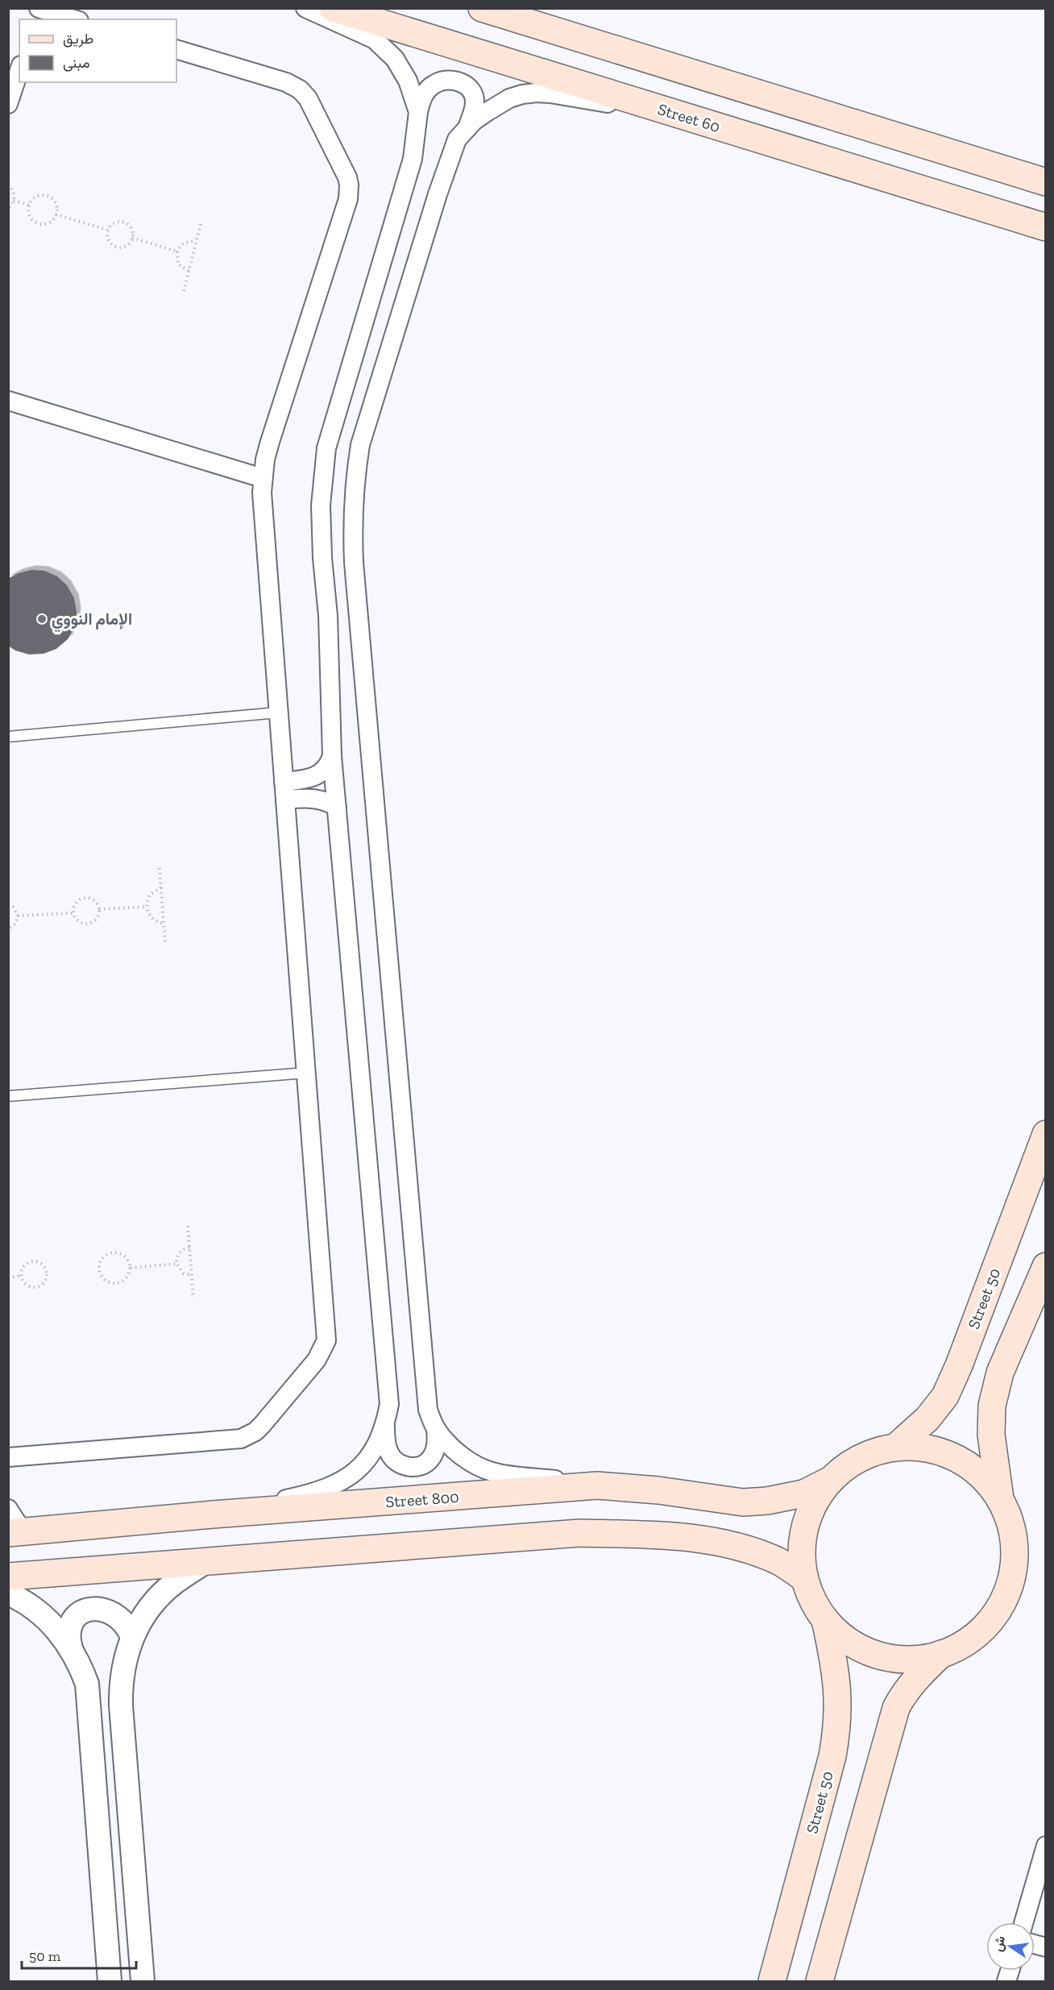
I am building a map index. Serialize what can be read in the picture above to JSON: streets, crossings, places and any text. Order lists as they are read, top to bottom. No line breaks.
{"streets":{"main road":["Street 60","Street 50","Street 800"]},"places":["الإمام النووي"],"legend":["طريق","مبنى"],"scale_bar":"50 m","north":"left"}
